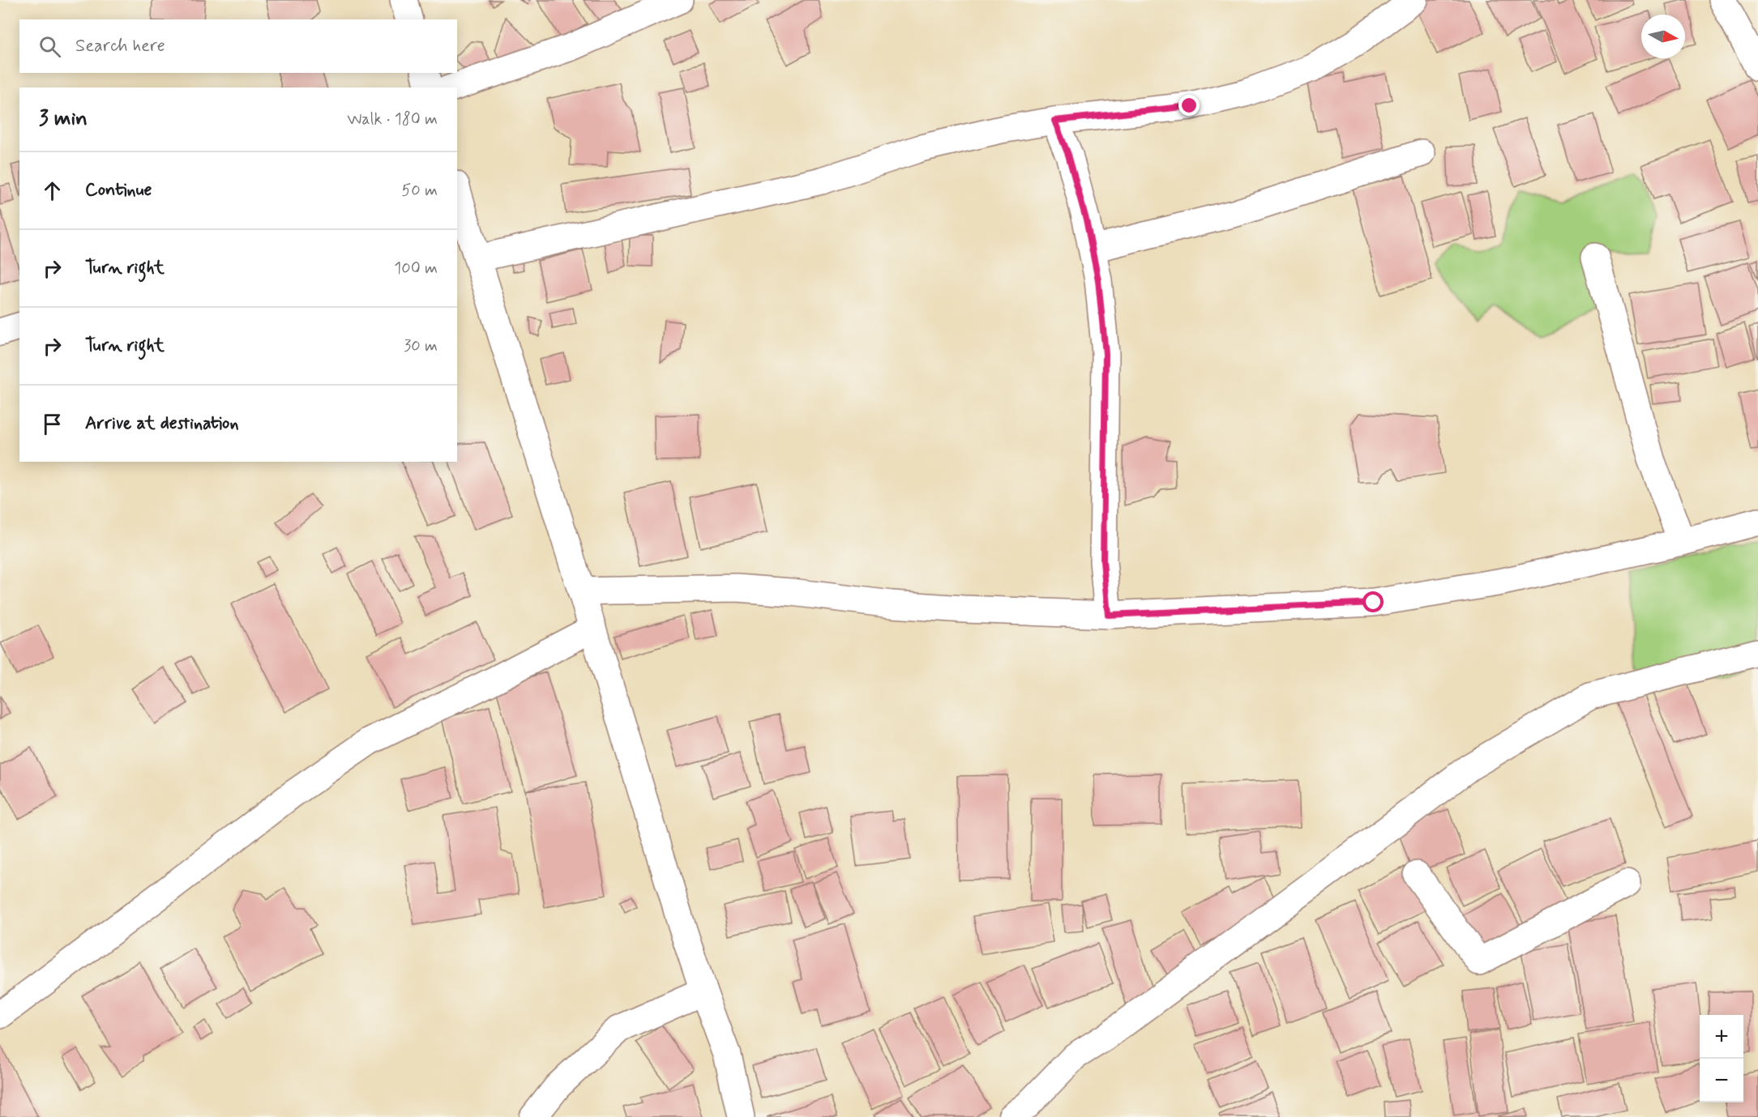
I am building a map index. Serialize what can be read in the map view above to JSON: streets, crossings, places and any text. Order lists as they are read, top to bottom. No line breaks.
{"north":"right","page":{"search":"Search here","heading":["3 min","Walk · 180 m"],"list":[["Continue","50 m"],["Turn right","100 m"],["Turn right","30 m"],"Arrive at destination"],"map_buttons":["+","−"]}}
